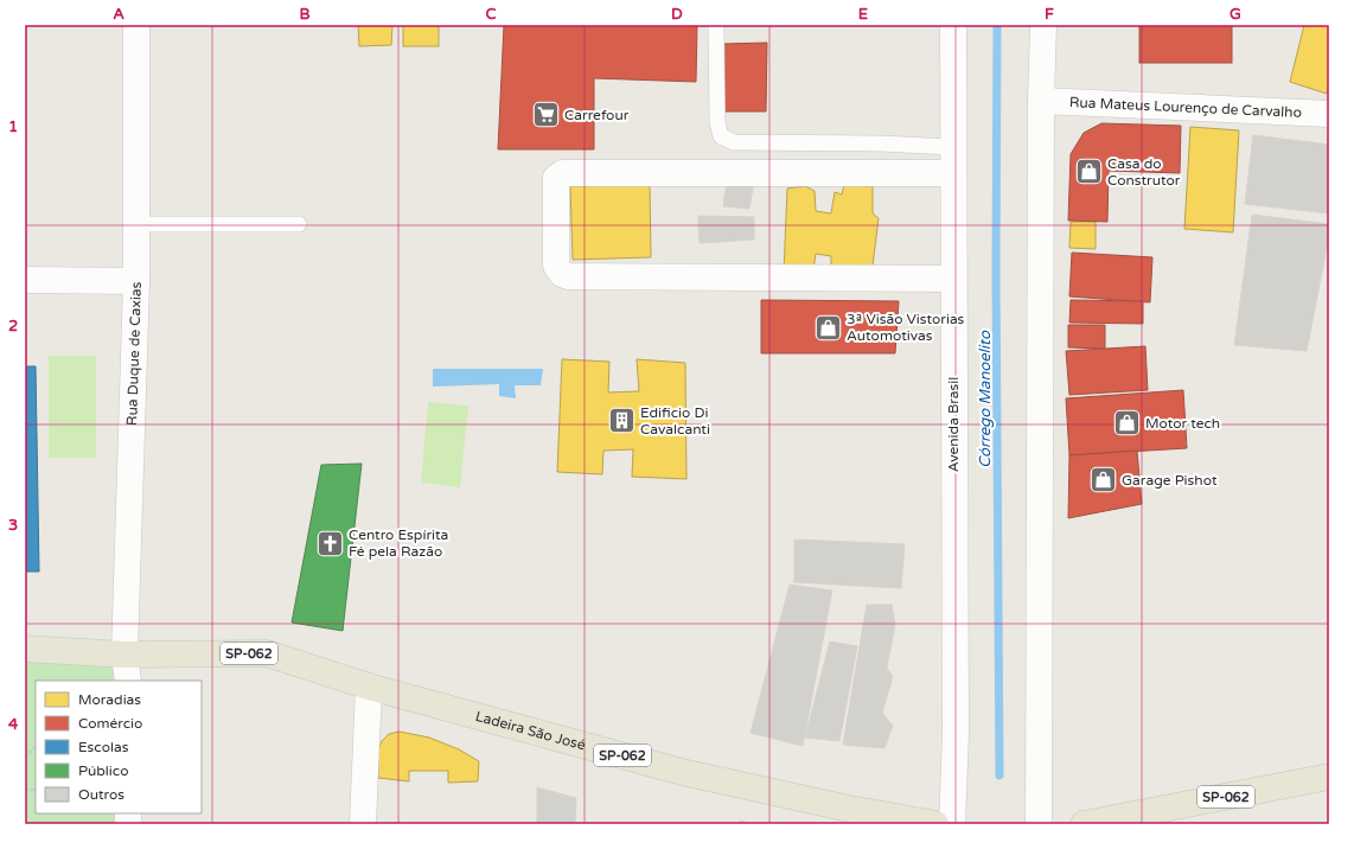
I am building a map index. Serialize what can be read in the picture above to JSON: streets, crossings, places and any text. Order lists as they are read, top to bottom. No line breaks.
{"streets":{"main road":["SP-062","Ladeira São José"],"street":["Rua Mateus Lourenço de Carvalho","Rua Duque de Caxias","Avenida Brasil"]},"crossings":[["Rua Duque de Caxias","SP-062"],["Rua Duque de Caxias","Ladeira São José"],["SP-062","Ladeira São José"]],"water":["Córrego Manoelito"],"places":{"supermarket":["Carrefour"],"shop":["Casa do Construtor","3ª Visão Vistorias Automotivas","Motor tech","Garage Pishot"],"building":["Edificio Di Cavalcanti"],"church":["Centro Espírita Fé pela Razão"]},"legend":["Moradias","Comércio","Escolas","Público","Outros"],"grid":{"columns":["A","B","C","D","E","F","G"],"rows":["1","2","3","4"]}}
